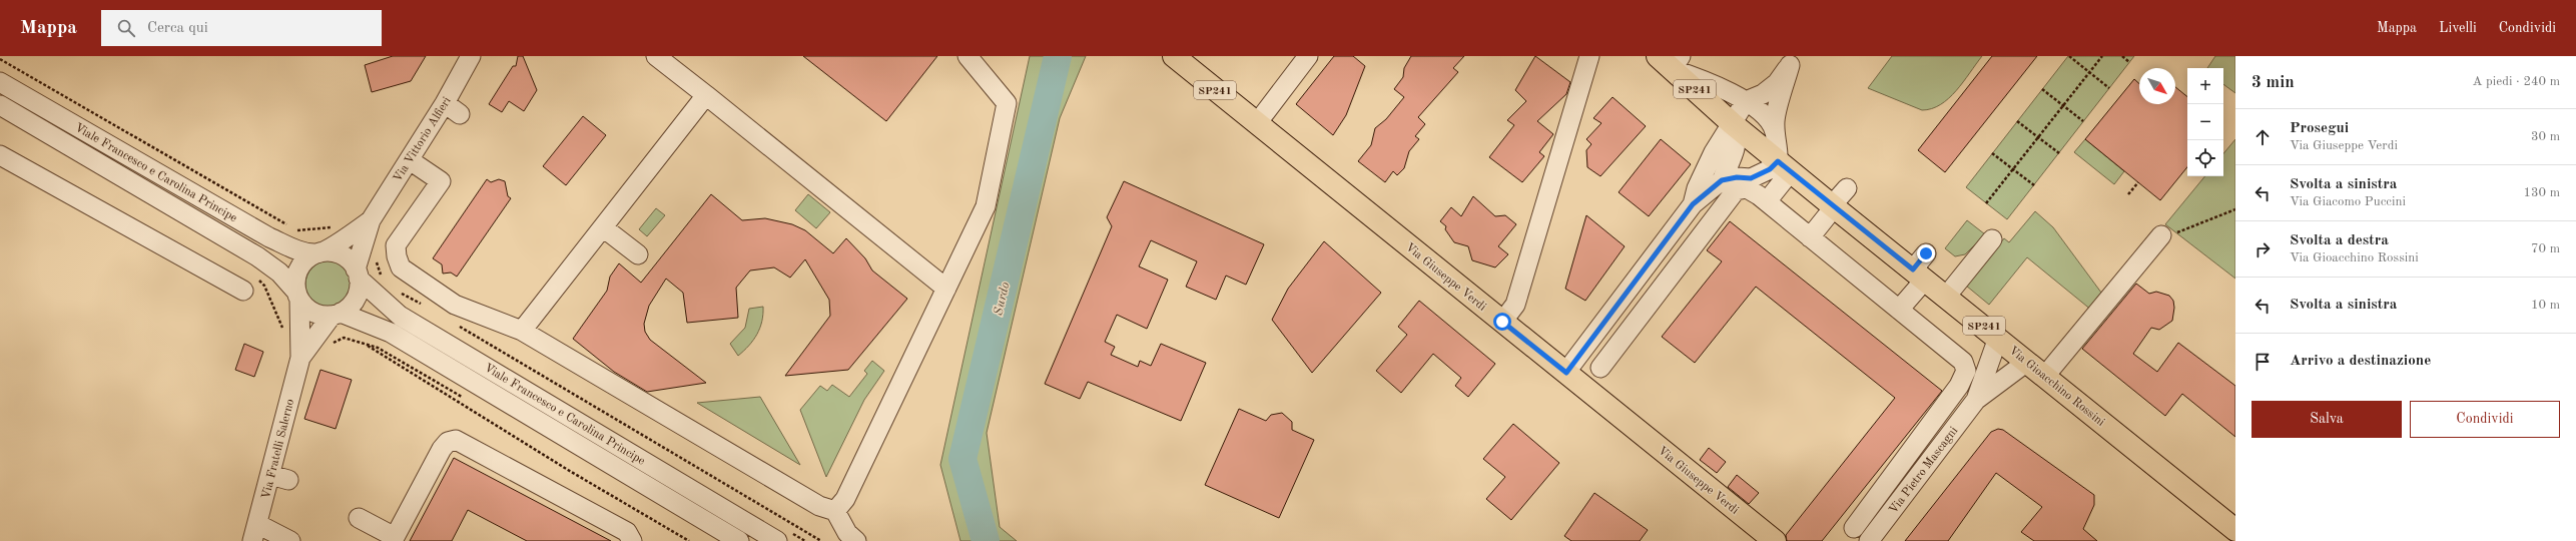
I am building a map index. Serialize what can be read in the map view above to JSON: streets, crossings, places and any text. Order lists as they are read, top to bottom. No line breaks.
{"streets":{"main road":["SP241","Via Giuseppe Verdi","Via Gioacchino Rossini"],"street":["Via Vittorio Alfieri","Viale Francesco e Carolina Principe","Via Fratelli Salerno","Via Pietro Mascagni"]},"crossings":[["Via Vittorio Alfieri","Viale Francesco e Carolina Principe"],["Via Vittorio Alfieri","Via Fratelli Salerno"],["Viale Francesco e Carolina Principe","Via Fratelli Salerno"],["Via Gioacchino Rossini","Via Pietro Mascagni"]],"water":["Surdo"],"north":"bottom right","page":{"header":"Mappa","search":"Cerca qui","nav":["Mappa","Livelli","Condividi"],"heading":["3 min","A piedi · 240 m"],"map_buttons":["+","−"],"list":[["Prosegui","Via Giuseppe Verdi","30 m"],["Svolta a sinistra","Via Giacomo Puccini","130 m"],["Svolta a destra","Via Gioacchino Rossini","70 m"],["Svolta a sinistra","10 m"],"Arrivo a destinazione"],"buttons":["Salva","Condividi"]}}
